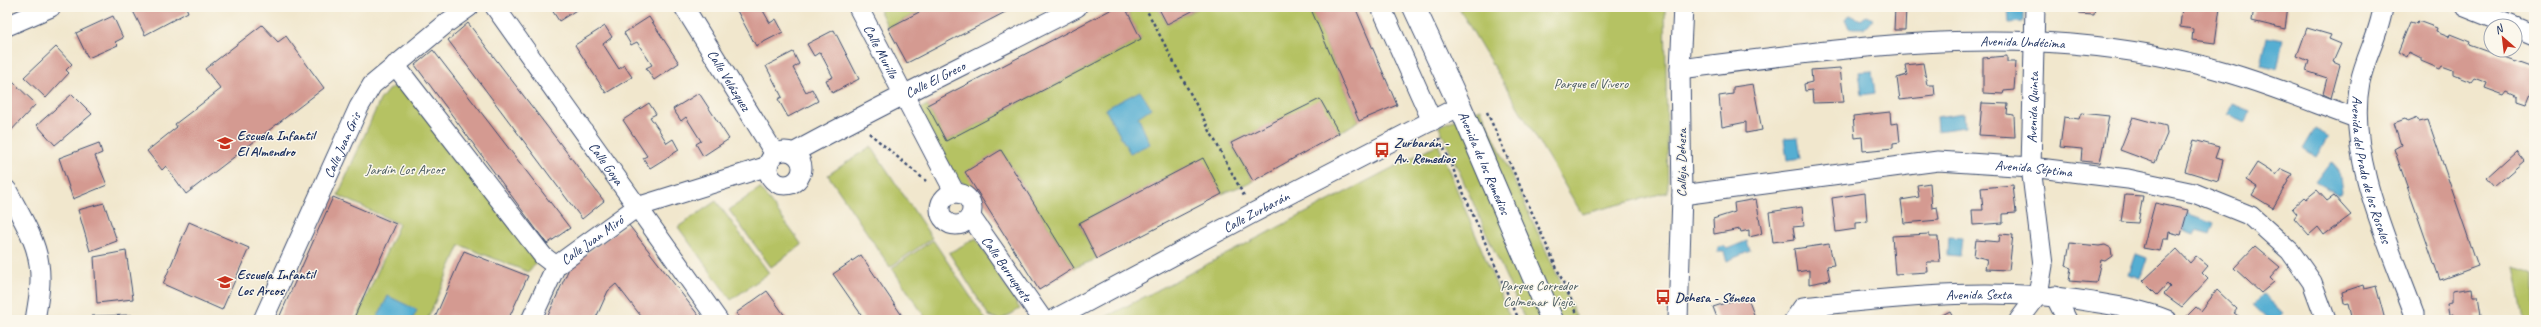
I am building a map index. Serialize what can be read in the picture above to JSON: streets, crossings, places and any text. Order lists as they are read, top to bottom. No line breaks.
{"streets":{"main road":["Avenida de los Remedios"],"street":["Avenida Undécima","Calle Murillo","Calle Velázquez","Calle El Greco","Avenida Quinta","Calle Juan Gris","Calleja Dehesa","Calle Goya","Avenida Séptima","Avenida del Prado de los Rosales","Calle Zurbarán","Calle Juan Miró","Calle Berruguete","Avenida Sexta"]},"crossings":[["Avenida Undécima","Avenida Quinta"],["Avenida Undécima","Calleja Dehesa"],["Avenida Undécima","Avenida del Prado de los Rosales"],["Calle Murillo","Calle El Greco"],["Calle Velázquez","Calle El Greco"],["Calle El Greco","Calle Goya"],["Calle El Greco","Calle Juan Miró"],["Avenida Quinta","Avenida Séptima"],["Avenida Quinta","Avenida Sexta"],["Avenida de los Remedios","Calle Zurbarán"],["Calleja Dehesa","Avenida Séptima"],["Calle Goya","Calle Juan Miró"]],"parks":["Parque el Vivero","Jardín Los Arcos","Parque Corredor Colmenar Viejo."],"places":{"school or university":["Escuela Infantil El Almendro","Escuela Infantil Los Arcos"],"bus stop":["Zurbarán - Av. Remedios","Dehesa - Séneca"]},"north":"top left"}
